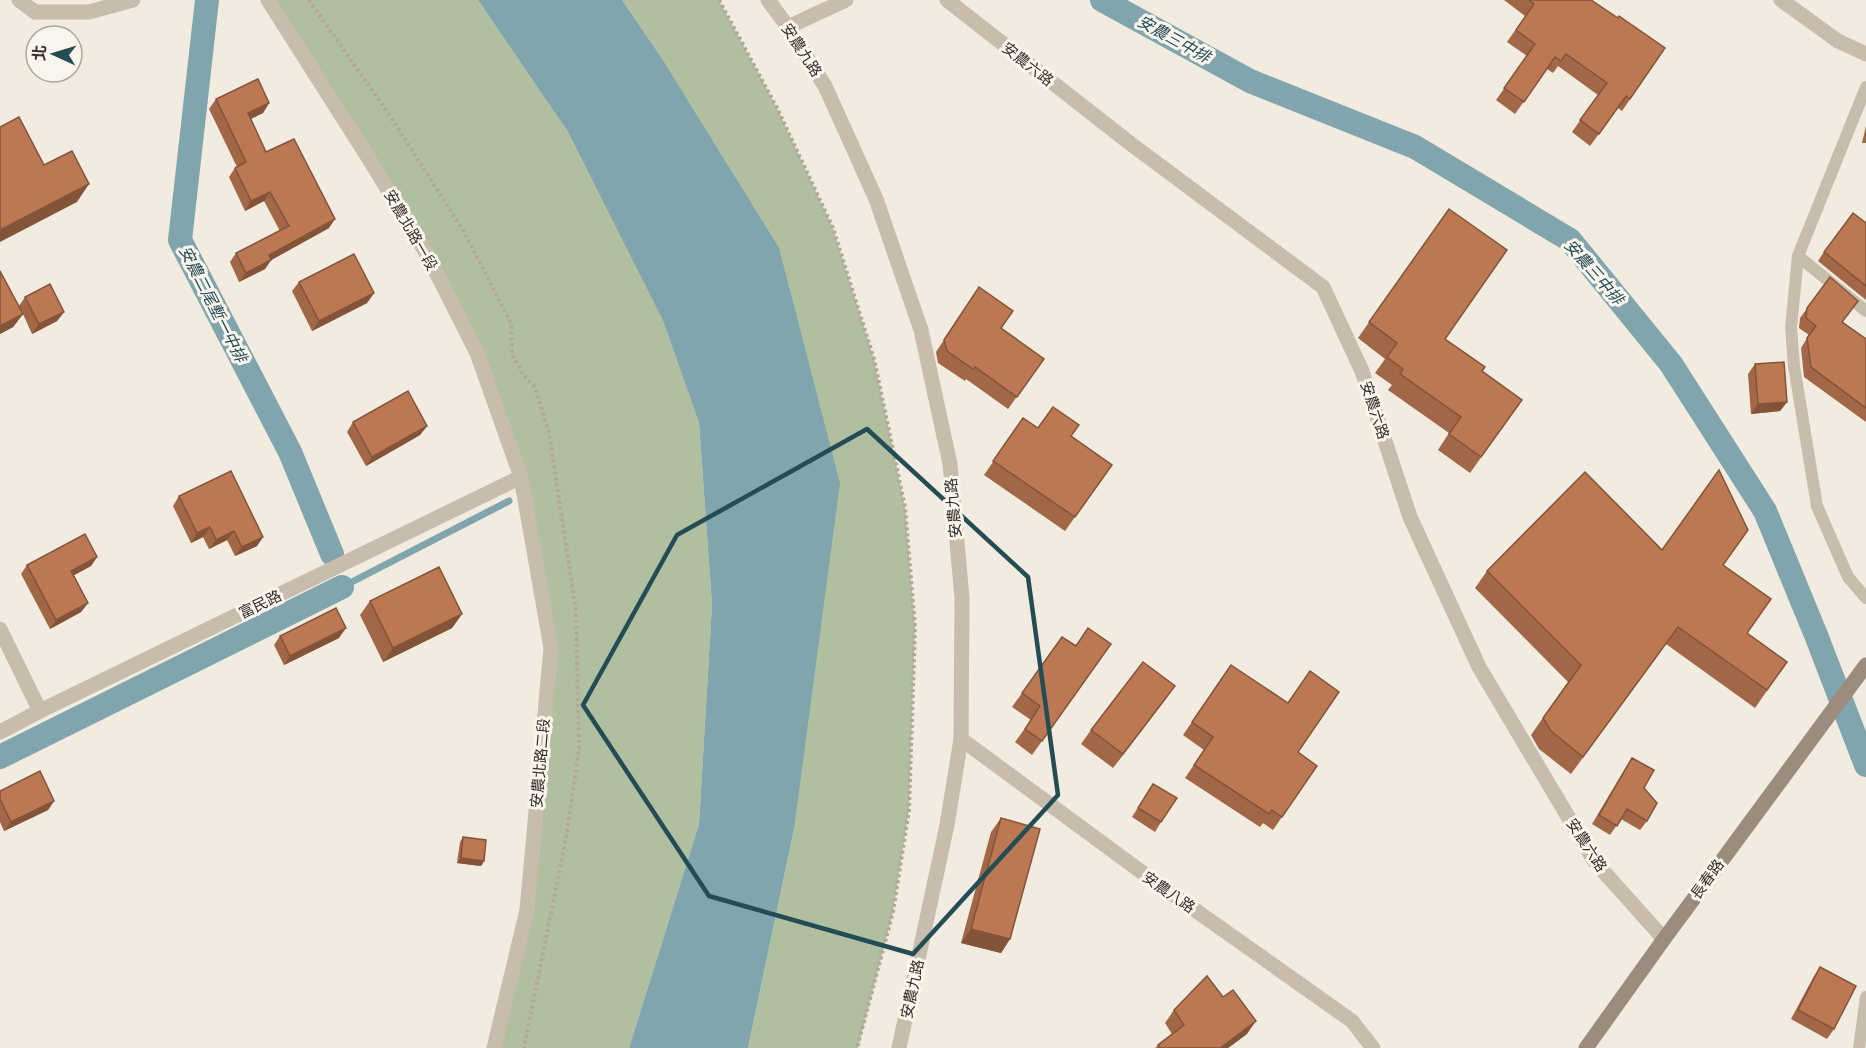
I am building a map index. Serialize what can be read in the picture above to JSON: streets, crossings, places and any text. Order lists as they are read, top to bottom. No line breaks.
{"streets":{"street":["安農九路","安農六路","安農北路一段","富民路","安農北路二段","長春路","安農八路"]},"crossings":[["安農九路","安農八路"],["安農六路","長春路"],["安農北路一段","富民路"],["安農北路一段","安農北路二段"],["富民路","安農北路二段"]],"water":["安農三中排","安農二尾塹一中排"],"north":"left"}
